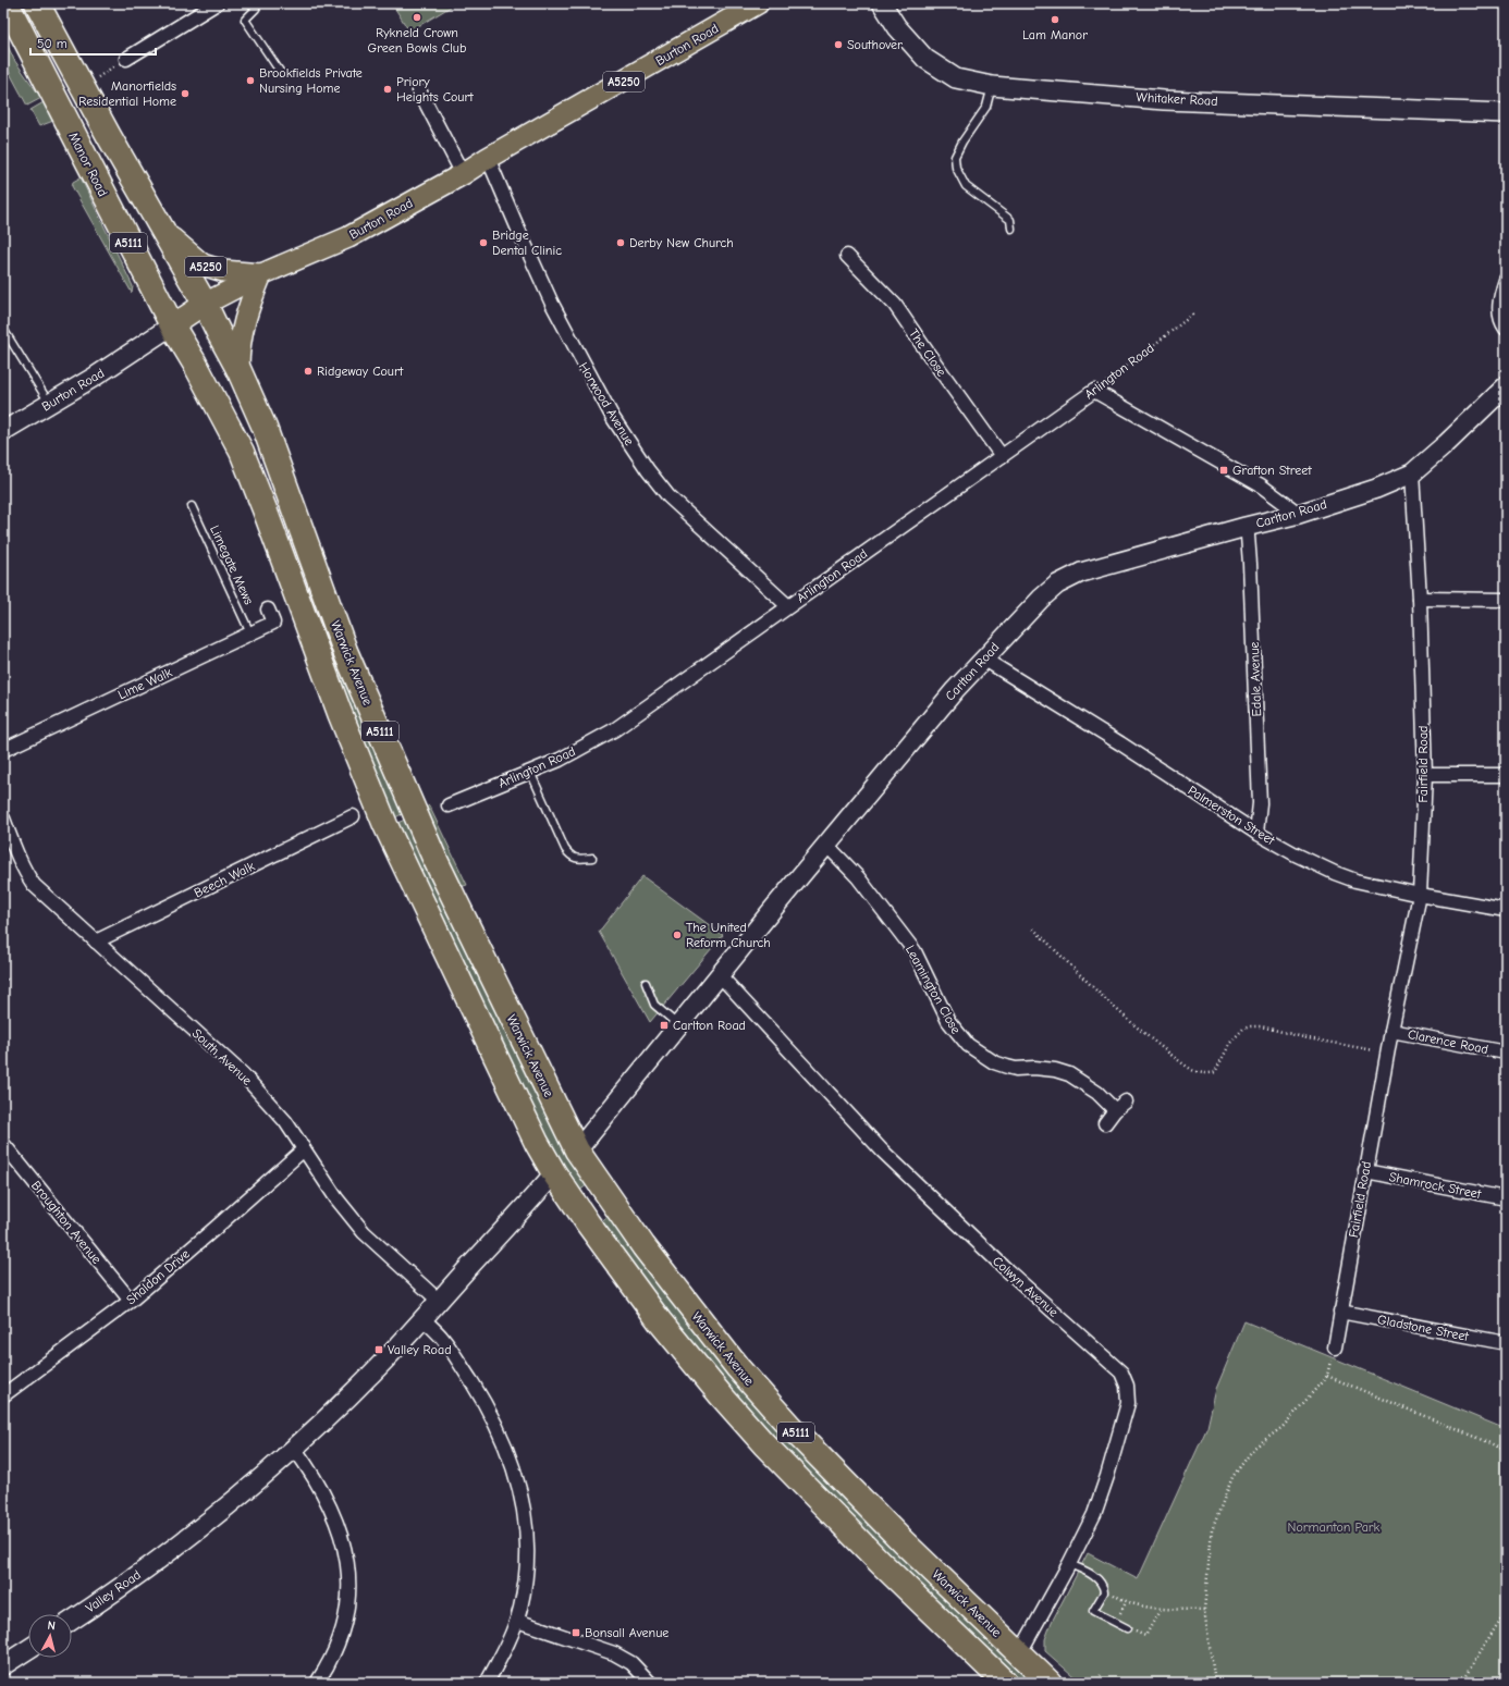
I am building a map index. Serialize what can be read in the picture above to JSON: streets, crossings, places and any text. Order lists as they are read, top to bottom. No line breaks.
{"streets":{"highway":["Manor Road","A5111","Warwick Avenue"],"main road":["Burton Road","A5250"],"street":["Whitaker Road","The Close","Arlington Road","Horwood Avenue","Carlton Road","Edale Avenue","Lime Walk","Fairfield Road","Palmerston Street","Beech Walk","Leamington Close","Clarence Road","South Avenue","Shamrock Street","Broughton Avenue","Shaldon Drive","Colwyn Avenue","Gladstone Street","Valley Road"],"lane":["Limegate Mews"]},"crossings":[["Burton Road","A5250"],["Burton Road","Manor Road"],["Burton Road","A5111"],["Burton Road","Horwood Avenue"],["Burton Road","Warwick Avenue"],["A5250","A5111"],["Manor Road","A5111"],["A5111","Warwick Avenue"],["A5111","Valley Road"],["The Close","Arlington Road"],["Arlington Road","Horwood Avenue"],["Carlton Road","Warwick Avenue"],["Carlton Road","Edale Avenue"],["Carlton Road","Fairfield Road"],["Carlton Road","Palmerston Street"],["Carlton Road","Leamington Close"],["Carlton Road","Colwyn Avenue"],["Limegate Mews","Lime Walk"],["Warwick Avenue","Colwyn Avenue"],["Edale Avenue","Palmerston Street"],["Fairfield Road","Palmerston Street"],["Fairfield Road","Clarence Road"],["Fairfield Road","Shamrock Street"],["Fairfield Road","Gladstone Street"],["Beech Walk","South Avenue"],["South Avenue","Shaldon Drive"],["South Avenue","Valley Road"],["Broughton Avenue","Shaldon Drive"]],"parks":["Normanton Park"],"places":{"other":["Rykneld Crown Green Bowls Club","Lam Manor","Southover","Brookfields Private Nursing Home","Priory Heights Court","Manorfields Residential Home","Bridge Dental Clinic","Derby New Church","Ridgeway Court","The United Reform Church"],"transit":["Grafton Street","Carlton Road","Valley Road","Bonsall Avenue"]},"scale_bar":"50 m","north":"top"}
